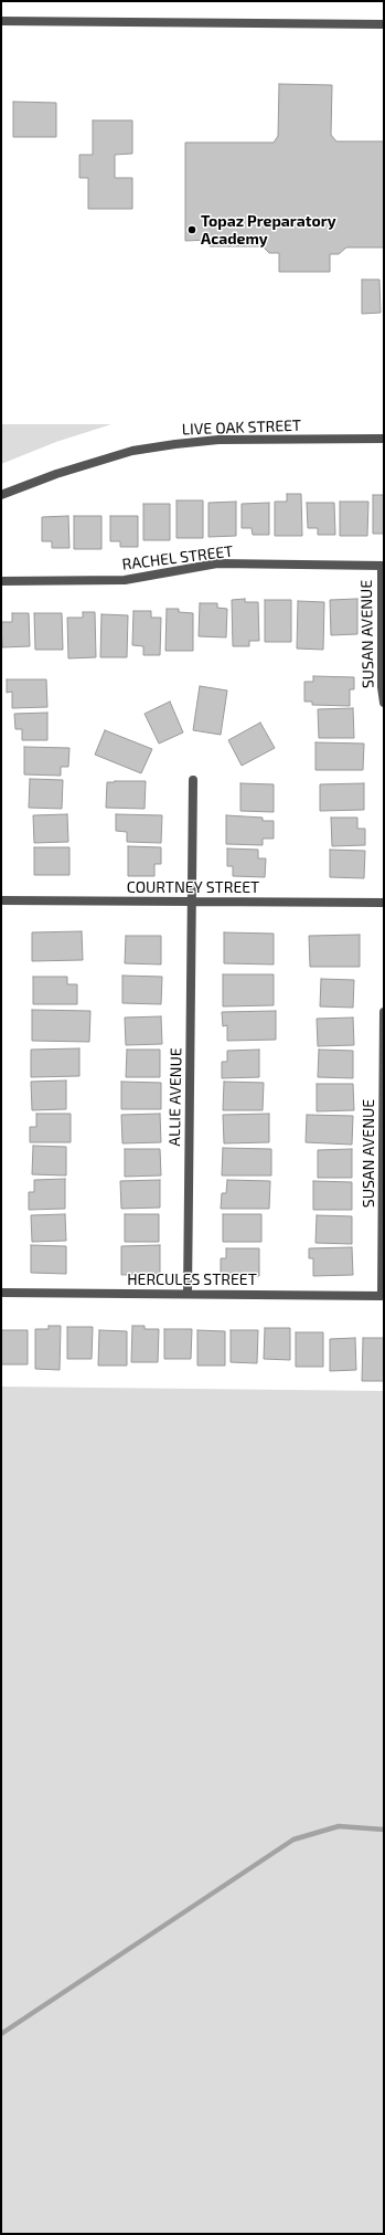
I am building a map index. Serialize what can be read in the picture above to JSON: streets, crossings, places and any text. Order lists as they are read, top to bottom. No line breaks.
{"streets":{"street":["LIVE OAK STREET","RACHEL STREET","SUSAN AVENUE","COURTNEY STREET","ALLIE AVENUE","HERCULES STREET"]},"crossings":[["RACHEL STREET","SUSAN AVENUE"],["SUSAN AVENUE","HERCULES STREET"],["COURTNEY STREET","ALLIE AVENUE"],["ALLIE AVENUE","HERCULES STREET"]],"places":["Topaz Preparatory Academy"]}
